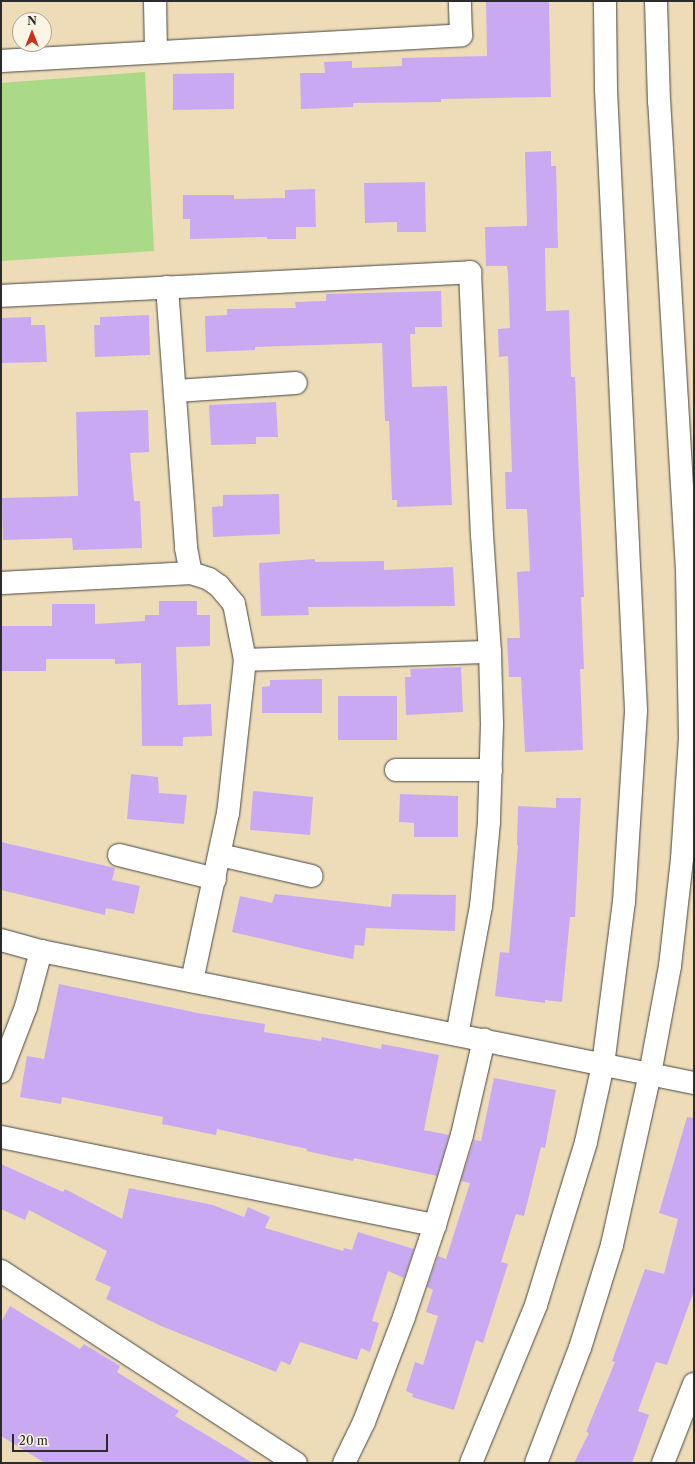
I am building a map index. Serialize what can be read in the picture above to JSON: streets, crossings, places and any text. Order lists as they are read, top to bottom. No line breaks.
{"scale_bar":"20 m","north":"top"}
